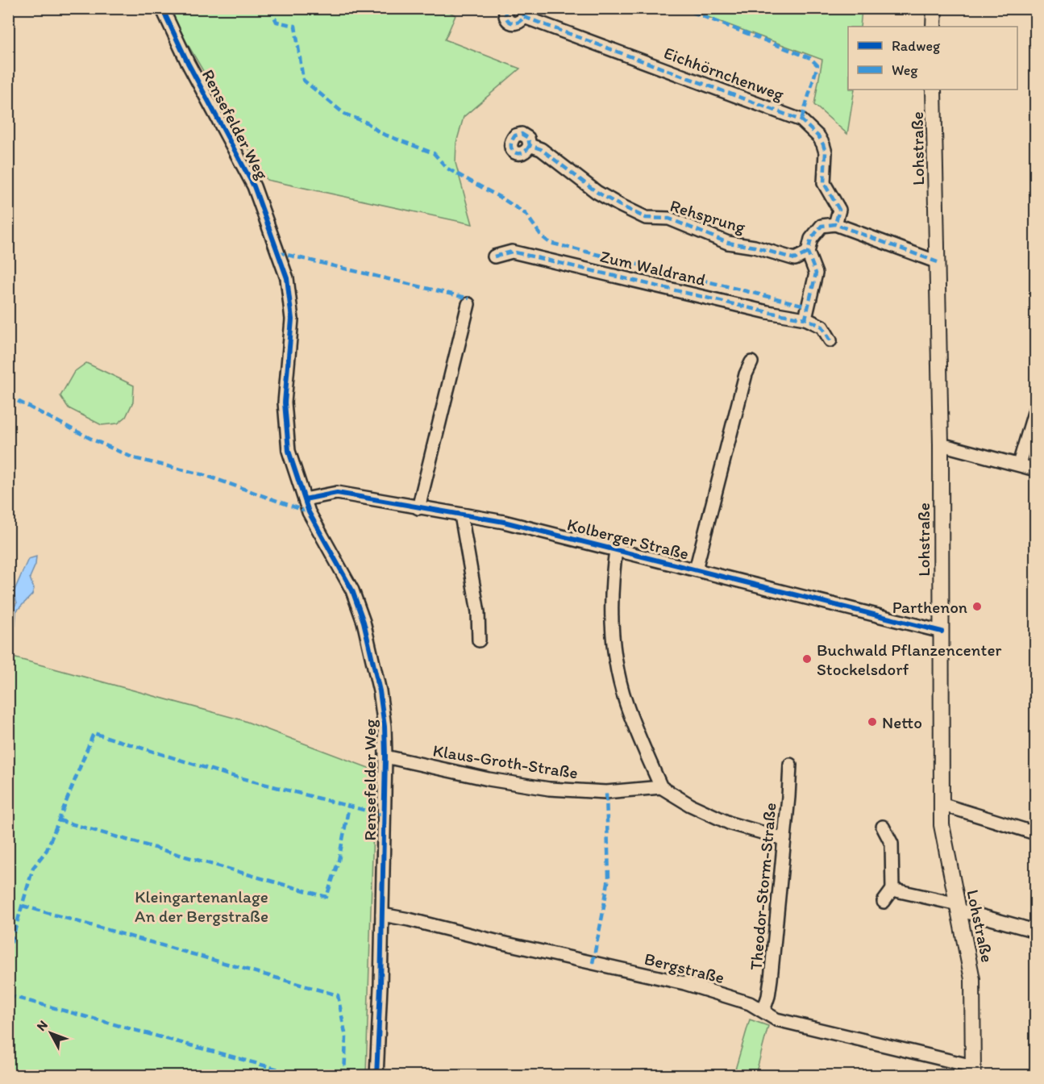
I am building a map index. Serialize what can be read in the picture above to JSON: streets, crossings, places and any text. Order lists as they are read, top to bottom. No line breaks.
{"streets":{"main road":["Lohstraße"],"street":["Eichhörnchenweg","Rensefelder Weg","Rehsprung","Zum Waldrand","Kolberger Straße","Klaus-Groth-Straße","Theodor-Storm-Straße","Bergstraße"]},"crossings":[["Rensefelder Weg","Kolberger Straße"],["Rensefelder Weg","Klaus-Groth-Straße"],["Rensefelder Weg","Bergstraße"],["Lohstraße","Kolberger Straße"],["Lohstraße","Bergstraße"],["Theodor-Storm-Straße","Bergstraße"]],"parks":["Kleingartenanlage An der Bergstraße"],"places":["Parthenon","Buchwald Pflanzencenter Stockelsdorf","Netto"],"legend":["Radweg","Weg"],"north":"top left"}
